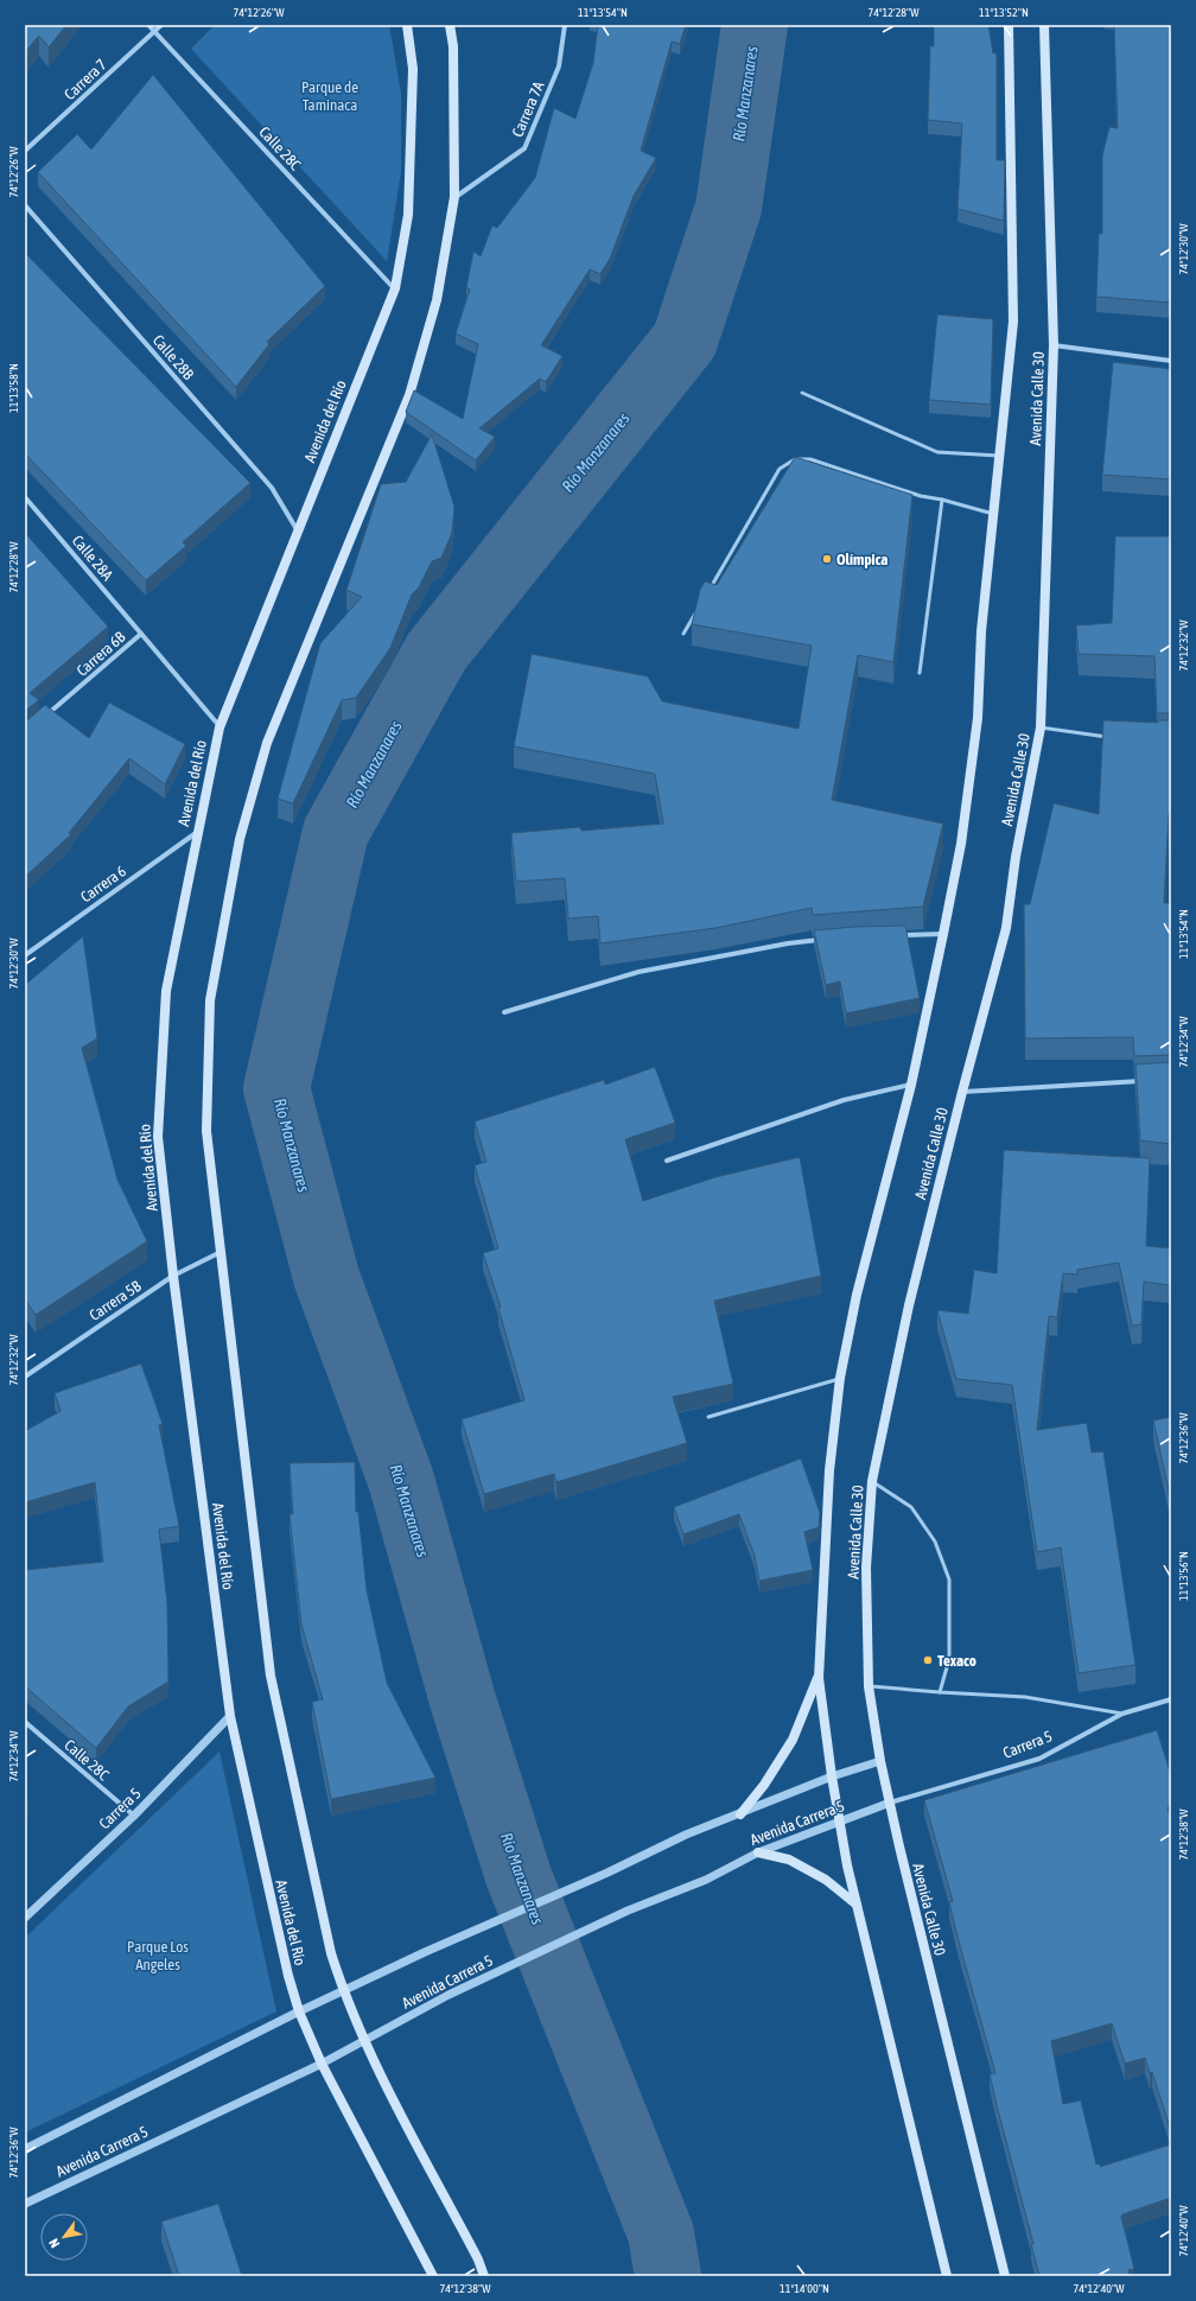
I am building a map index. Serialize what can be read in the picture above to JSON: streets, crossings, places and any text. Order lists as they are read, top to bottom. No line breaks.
{"streets":{"main road":["Avenida Calle 30","Avenida del Río"],"street":["Carrera 7","Carrera 7A","Calle 28C","Calle 28B","Calle 28A","Carrera 6B","Carrera 6","Carrera 5B","Carrera 5","Avenida Carrera 5"]},"crossings":[["Carrera 7","Calle 28C"],["Carrera 7A","Avenida del Río"],["Calle 28C","Avenida del Río"],["Calle 28C","Carrera 5"],["Calle 28B","Avenida del Río"],["Avenida Calle 30","Carrera 5"],["Avenida Calle 30","Avenida Carrera 5"],["Avenida del Río","Carrera 6B"],["Avenida del Río","Carrera 6"],["Avenida del Río","Carrera 5B"],["Avenida del Río","Carrera 5"],["Avenida del Río","Avenida Carrera 5"],["Calle 28A","Carrera 6B"],["Carrera 5","Avenida Carrera 5"]],"water":["Río Manzanares"],"parks":["Parque de Taminaca","Parque Los Angeles"],"places":["Olímpica","Texaco"],"north":"bottom left","coordinates":["74°12'26\"W","11°13'54\"N","74°12'28\"W","11°13'52\"N","74°12'30\"W","11°13'58\"N","74°12'32\"W","74°12'34\"W","74°12'36\"W","11°13'56\"N","74°12'38\"W","74°12'40\"W","11°14'00\"N"]}
